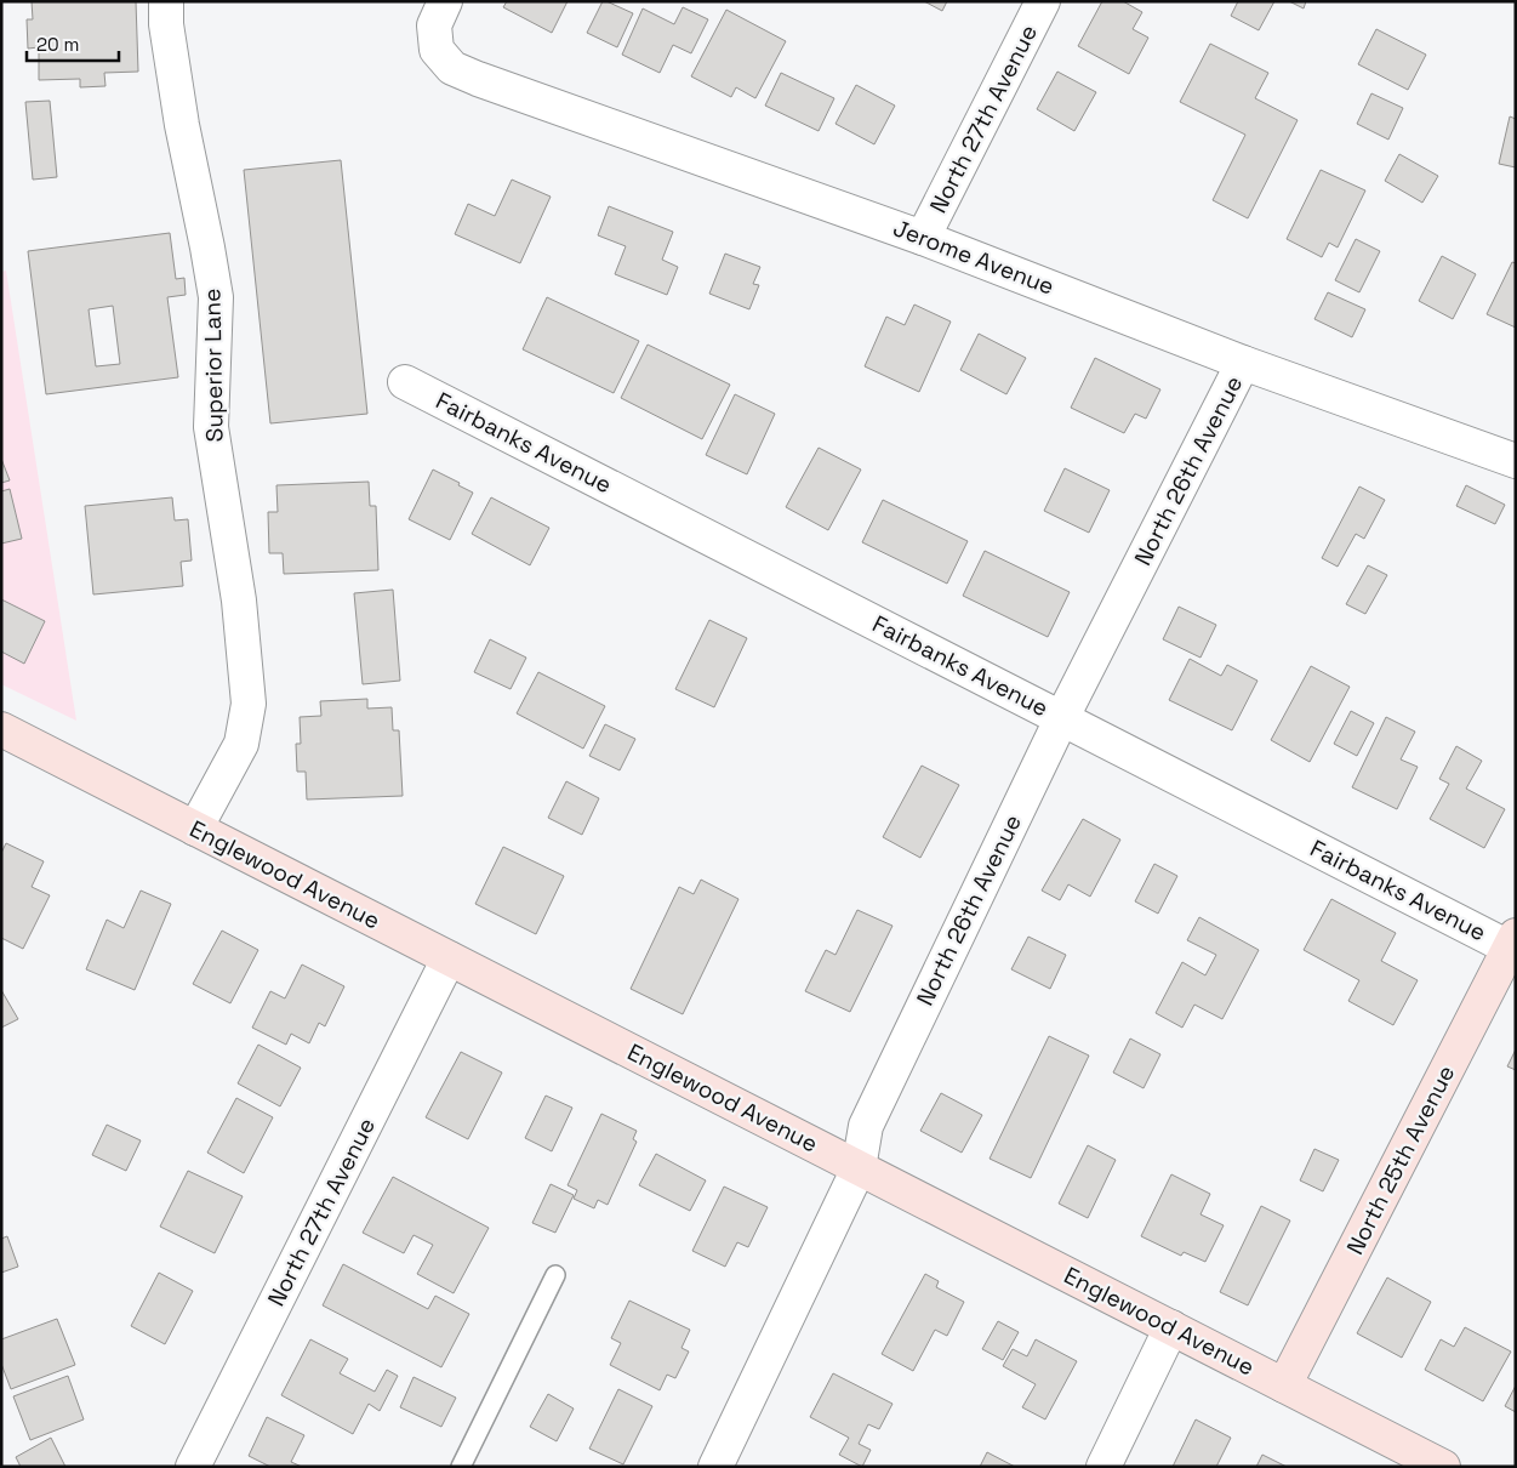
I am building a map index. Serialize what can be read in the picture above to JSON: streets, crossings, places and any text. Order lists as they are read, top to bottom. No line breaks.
{"streets":{"street":["North 27th Avenue","Jerome Avenue","Superior Lane","Fairbanks Avenue","North 26th Avenue","Englewood Avenue","North 25th Avenue"]},"crossings":[["North 27th Avenue","Jerome Avenue"],["North 27th Avenue","Englewood Avenue"],["Jerome Avenue","North 26th Avenue"],["Superior Lane","Englewood Avenue"],["Fairbanks Avenue","North 26th Avenue"],["Fairbanks Avenue","North 25th Avenue"],["North 26th Avenue","Englewood Avenue"],["Englewood Avenue","North 25th Avenue"]],"scale_bar":"20 m"}
